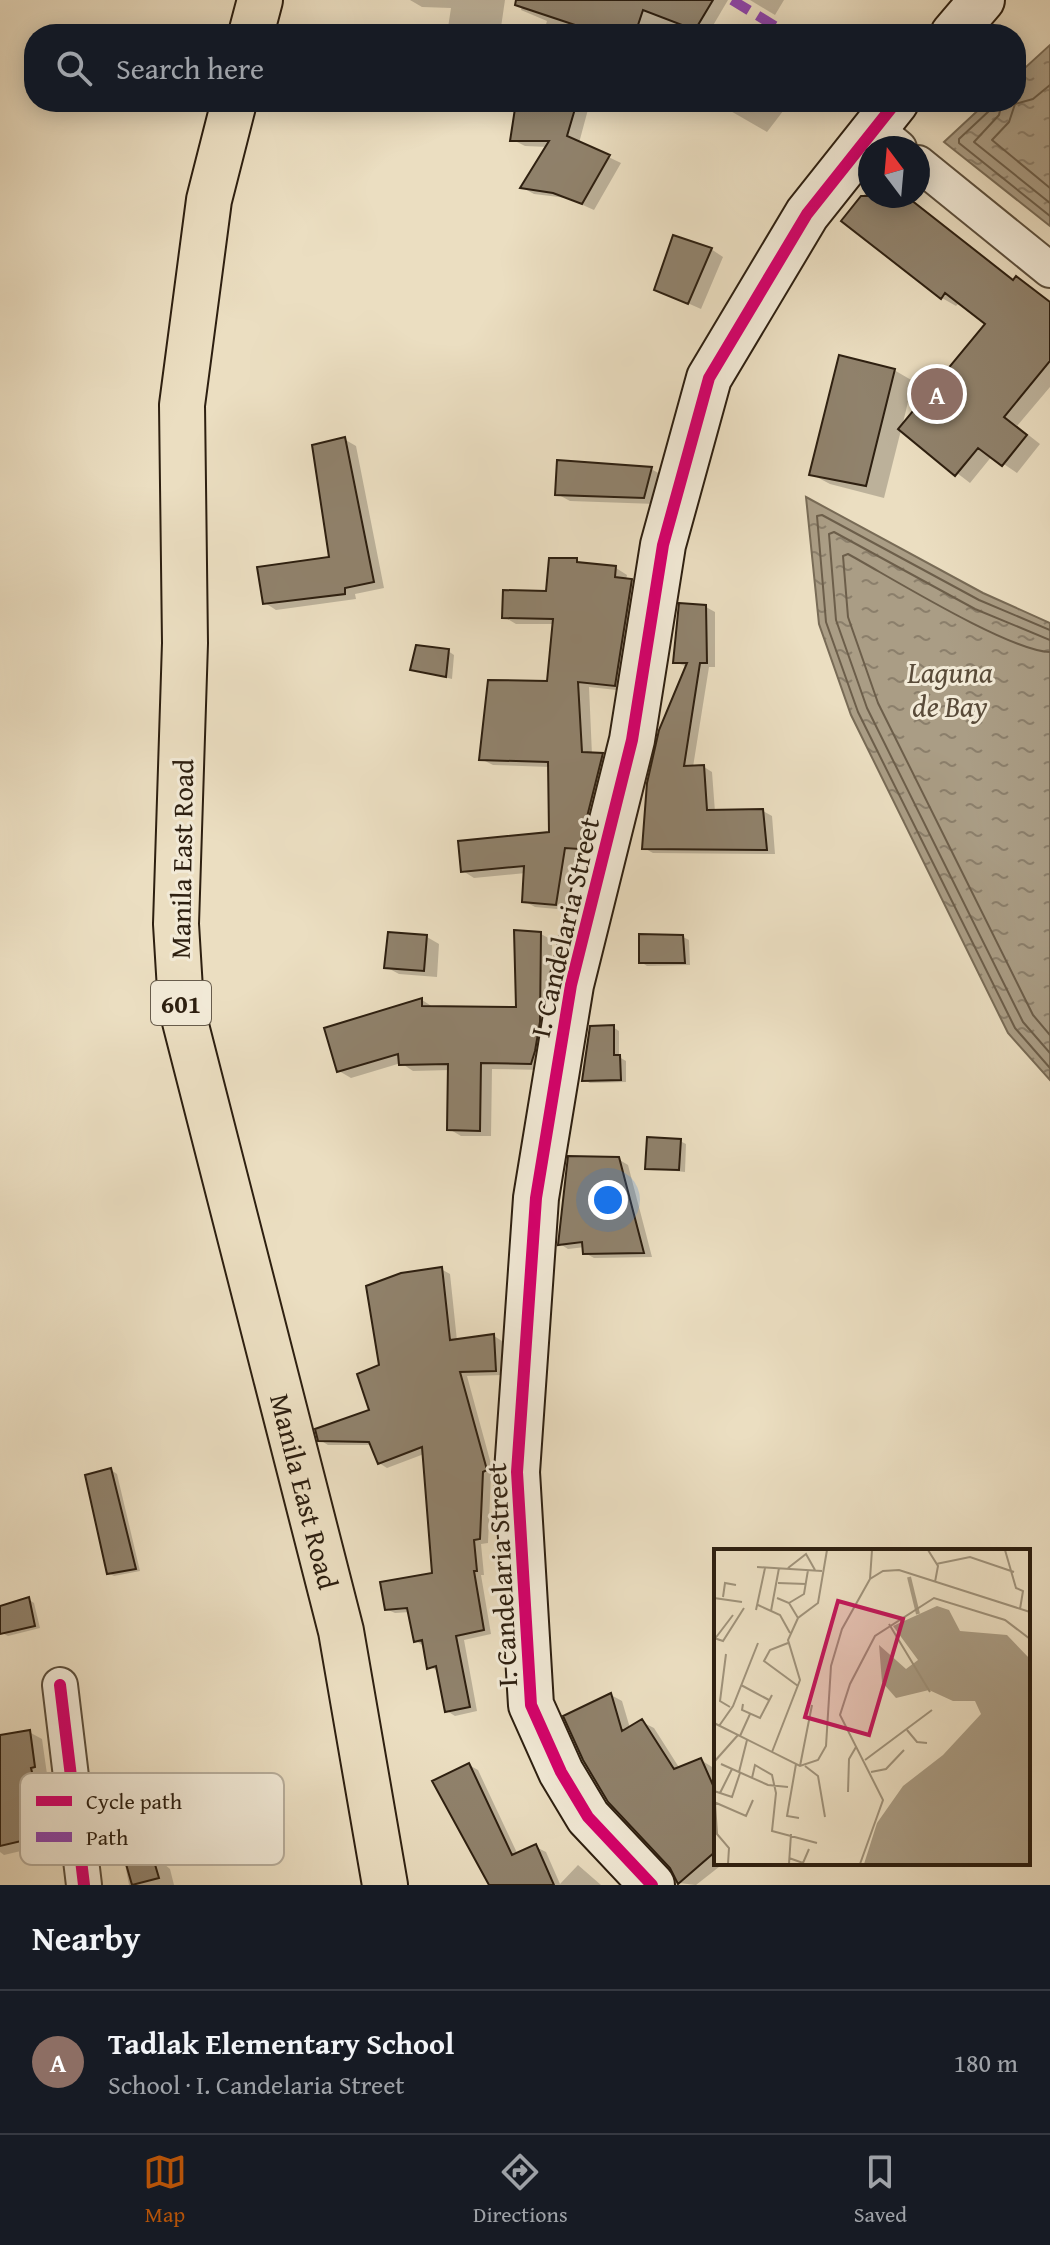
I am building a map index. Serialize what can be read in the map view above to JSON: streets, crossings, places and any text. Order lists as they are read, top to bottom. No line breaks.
{"streets":{"main road":["Manila East Road","601"],"street":["I. Candelaria Street"]},"water":["Laguna de Bay"],"legend":["Cycle path","Path"],"north":"top","page":{"search":"Search here","pins":"A","heading":"Nearby","list":[{"mark":"A","name":"Tadlak Elementary School","note":"School · I. Candelaria Street","value":"180 m"}],"nav":["Map","Directions","Saved"]}}
